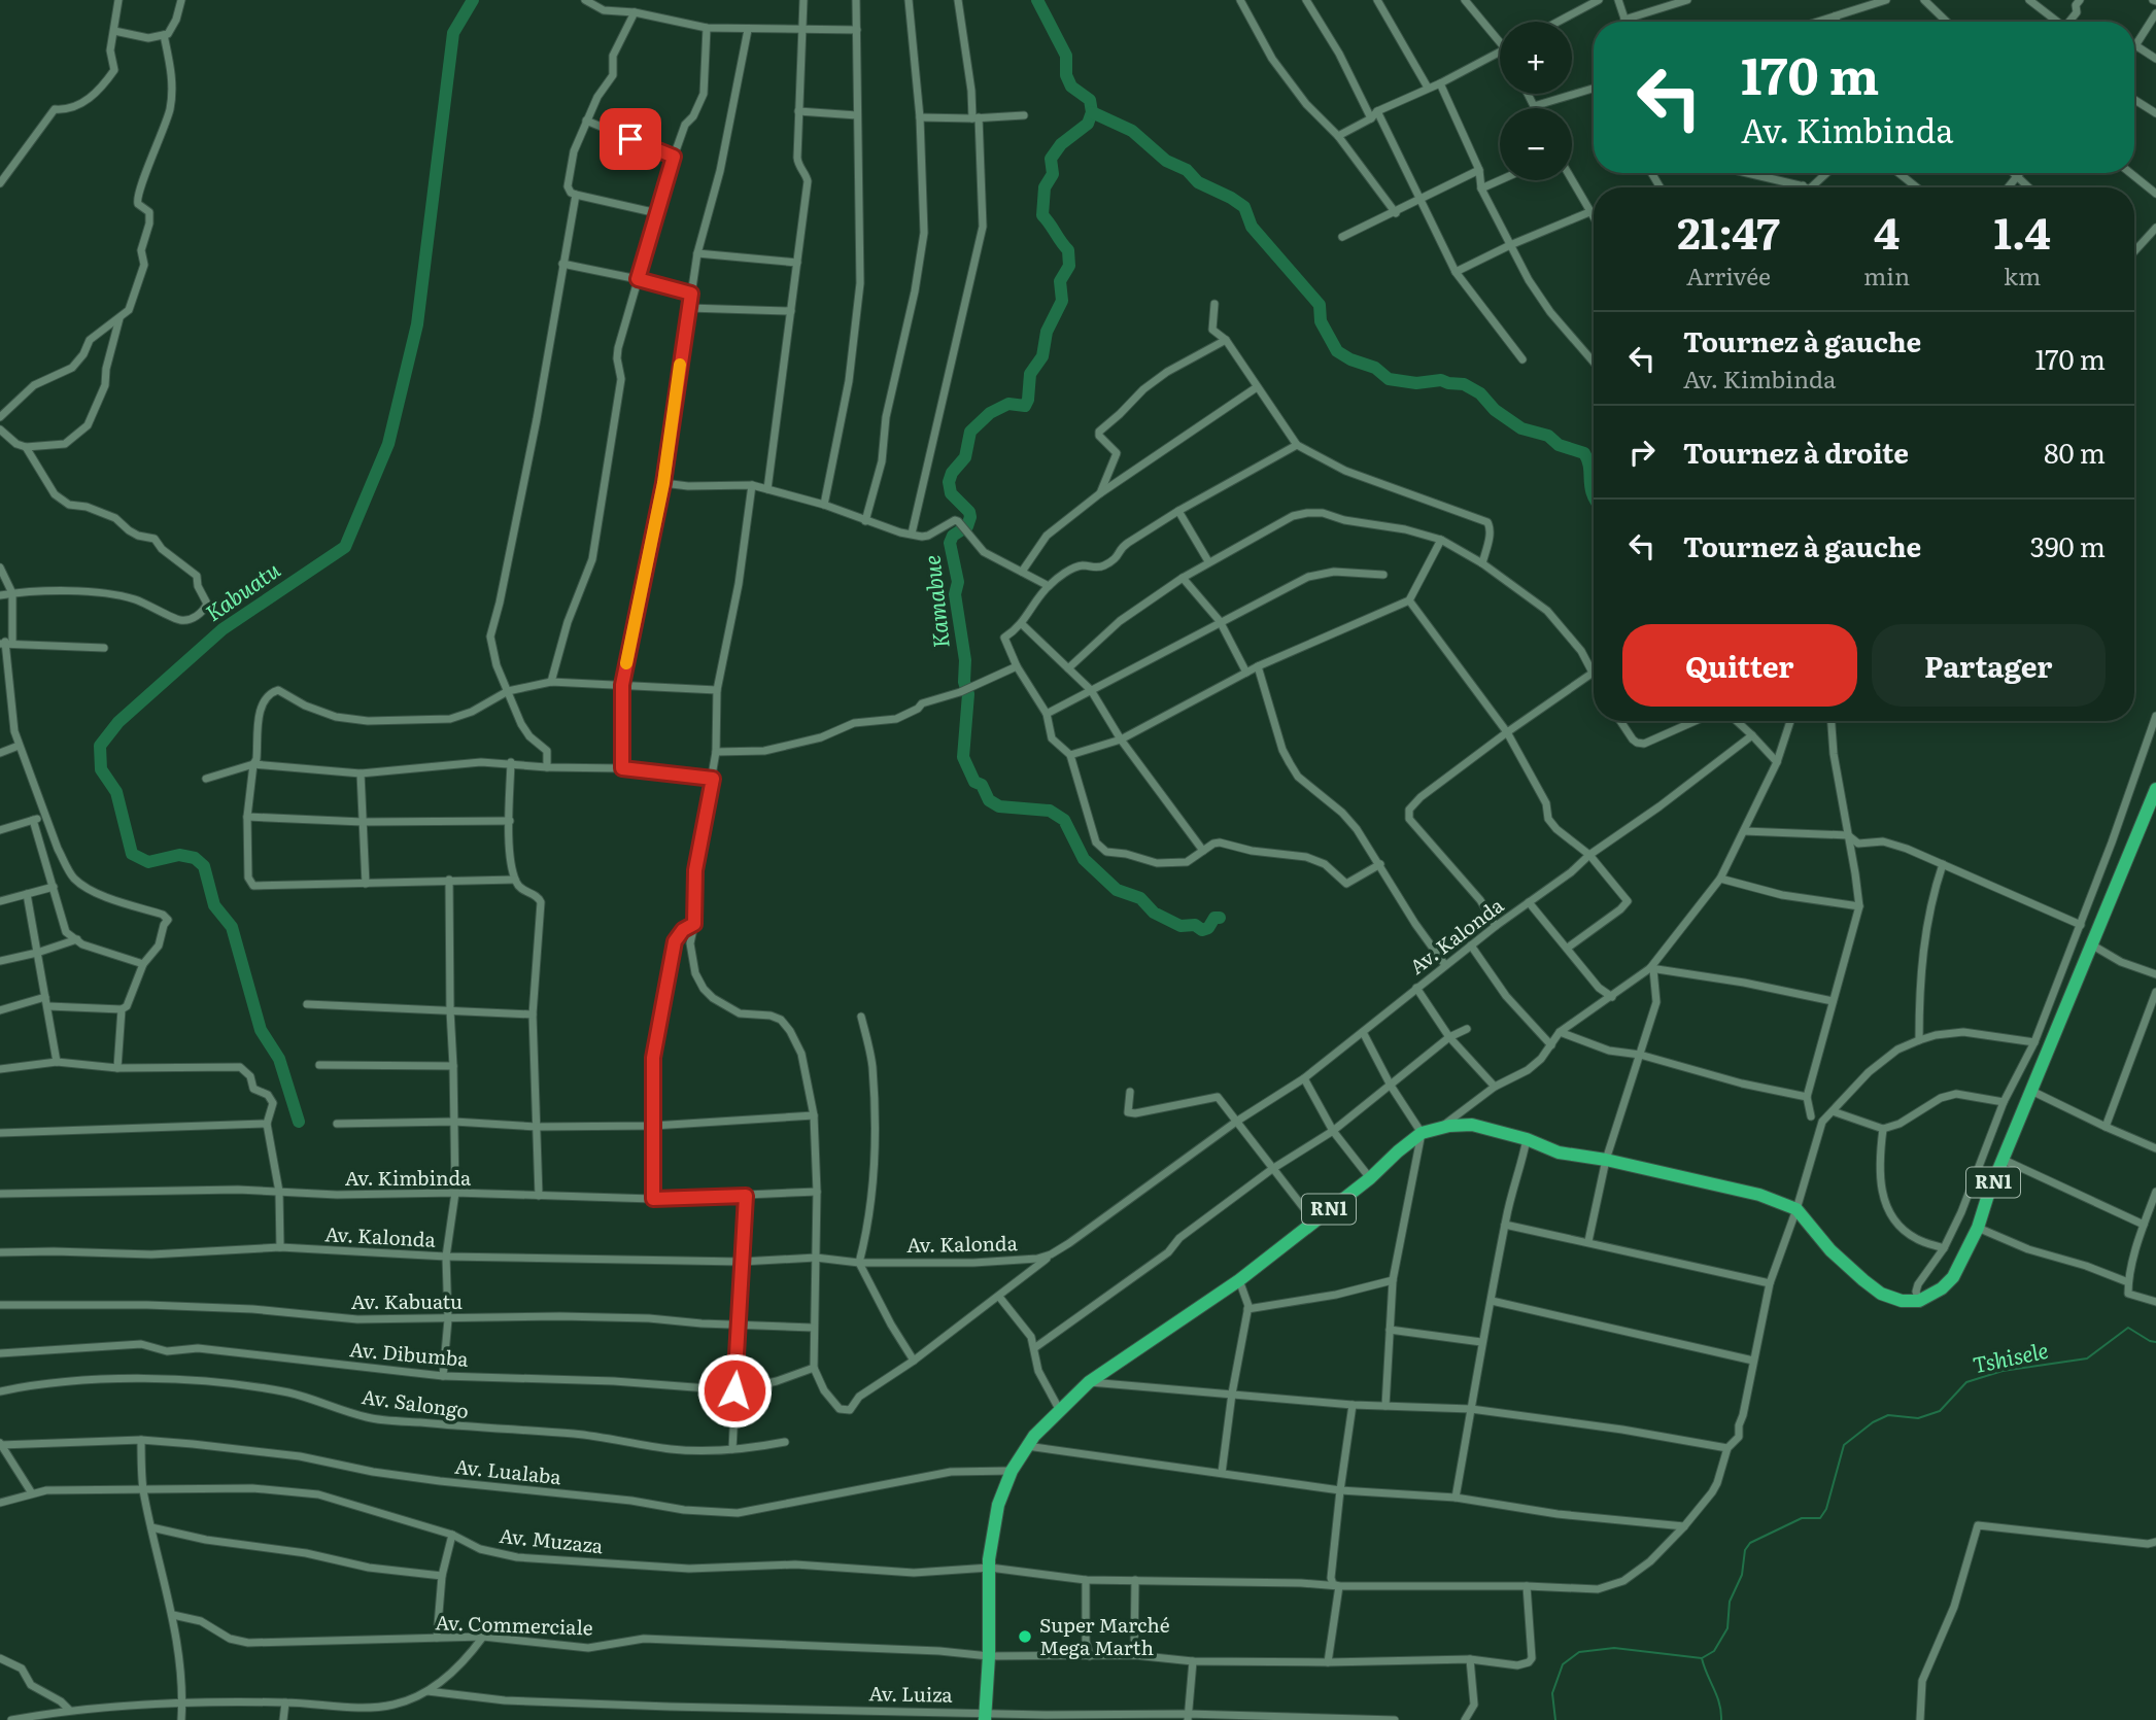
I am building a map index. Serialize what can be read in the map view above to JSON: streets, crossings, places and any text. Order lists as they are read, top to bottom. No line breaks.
{"streets":{"highway":["RN1"],"street":["Av. Kalonda","Av. Kimbinda","Av. Kabuatu","Av. Dibumba","Av. Salongo","Av. Lualaba","Av. Muzaza","Av. Commerciale","Av. Luiza"]},"crossings":[["RN1","Av. Lualaba"],["RN1","Av. Muzaza"],["RN1","Av. Commerciale"],["RN1","Av. Luiza"],["Av. Muzaza","Av. Commerciale"]],"water":["Kabuatu","Kamabue","Tshisele"],"places":["Super Marché Mega Marth"],"page":{"map_buttons":["+","−"],"turn":["170 m","Av. Kimbinda"],"eta":["21:47","Arrivée","4","min","1.4","km"],"list":[{"name":"Tournez à gauche","note":"Av. Kimbinda","value":"170 m"},{"name":"Tournez à droite","value":"80 m"},{"name":"Tournez à gauche","value":"390 m"}],"buttons":["Quitter","Partager"]}}
